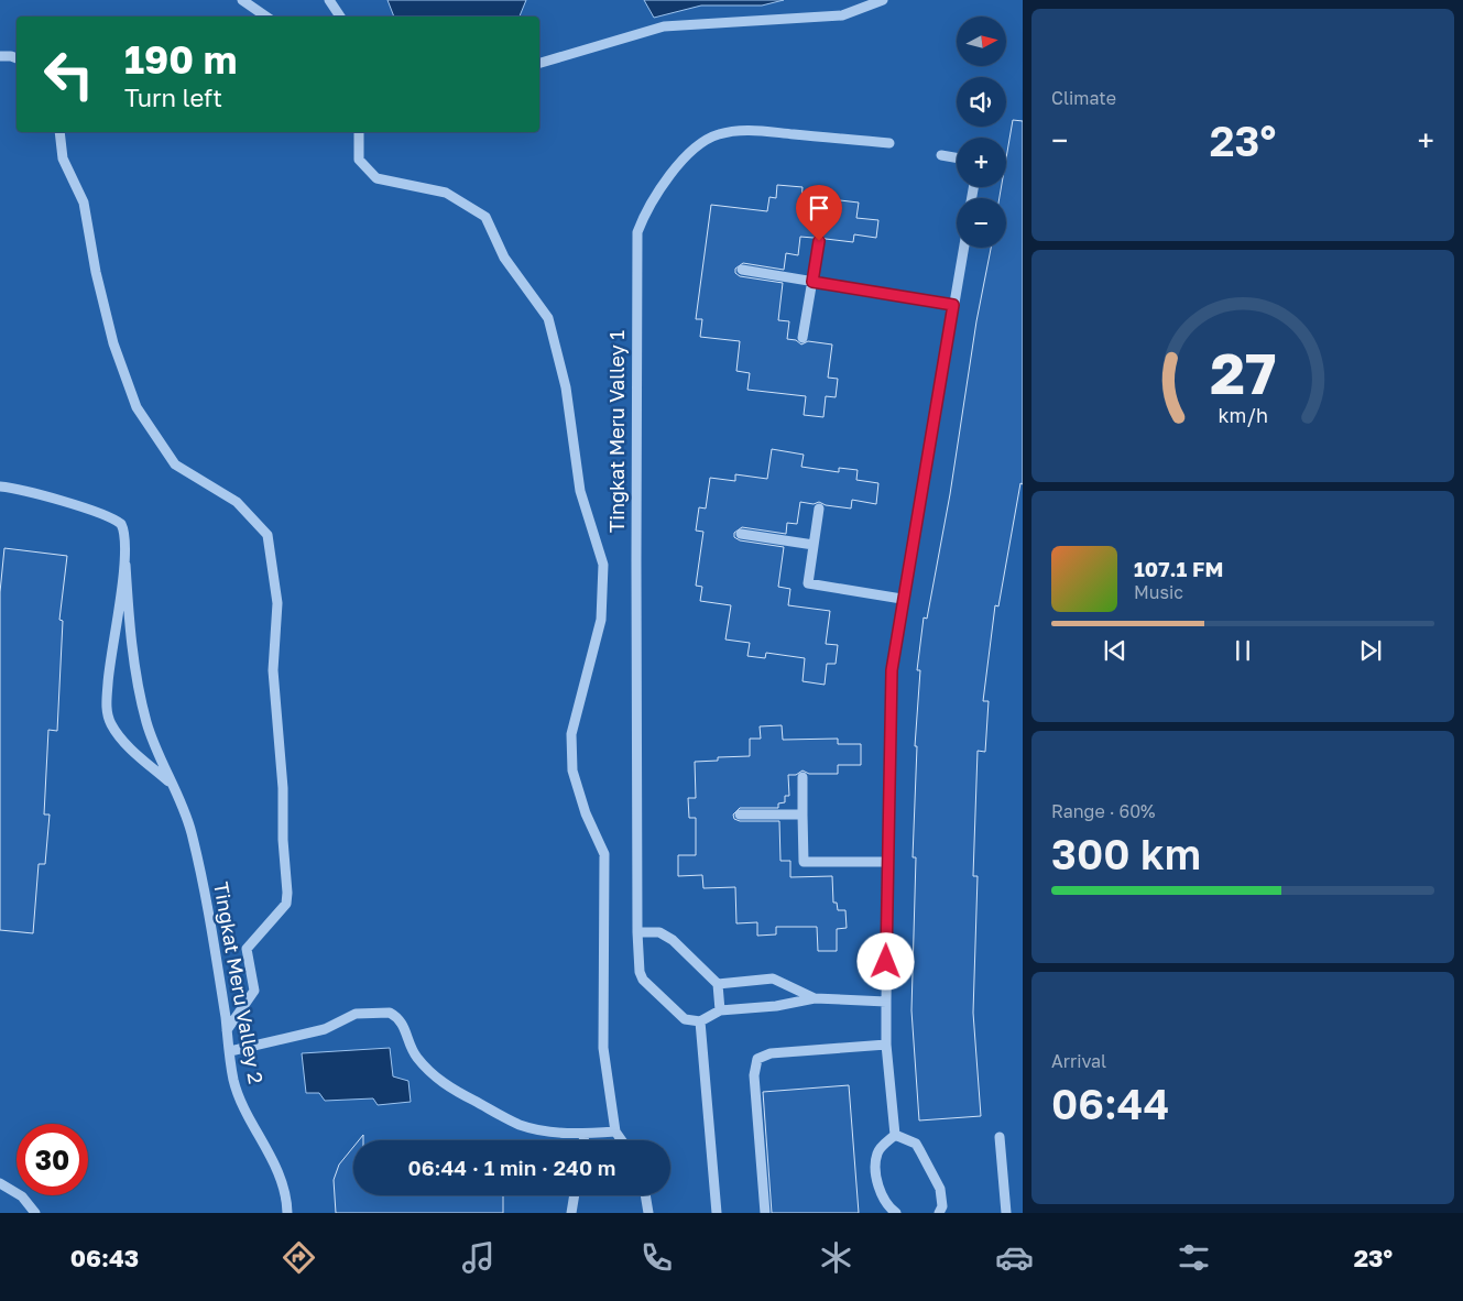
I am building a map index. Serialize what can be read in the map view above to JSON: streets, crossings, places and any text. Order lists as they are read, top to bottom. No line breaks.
{"streets":{"street":["Tingkat Meru Valley 1","Tingkat Meru Valley 2"]},"north":"right","page":{"tile":["Climate",["Range · 60%","300 km"],["Arrival","06:44"]],"map_buttons":["+","−"],"turn":["190 m","Turn left"],"heat":["−","23°","+"],"song":["107.1 FM","Music"],"limit":"30","trip":"06:44 · 1 min · 240 m","tabs":["06:43","23°"],"gauge":["27","km/h"]}}
